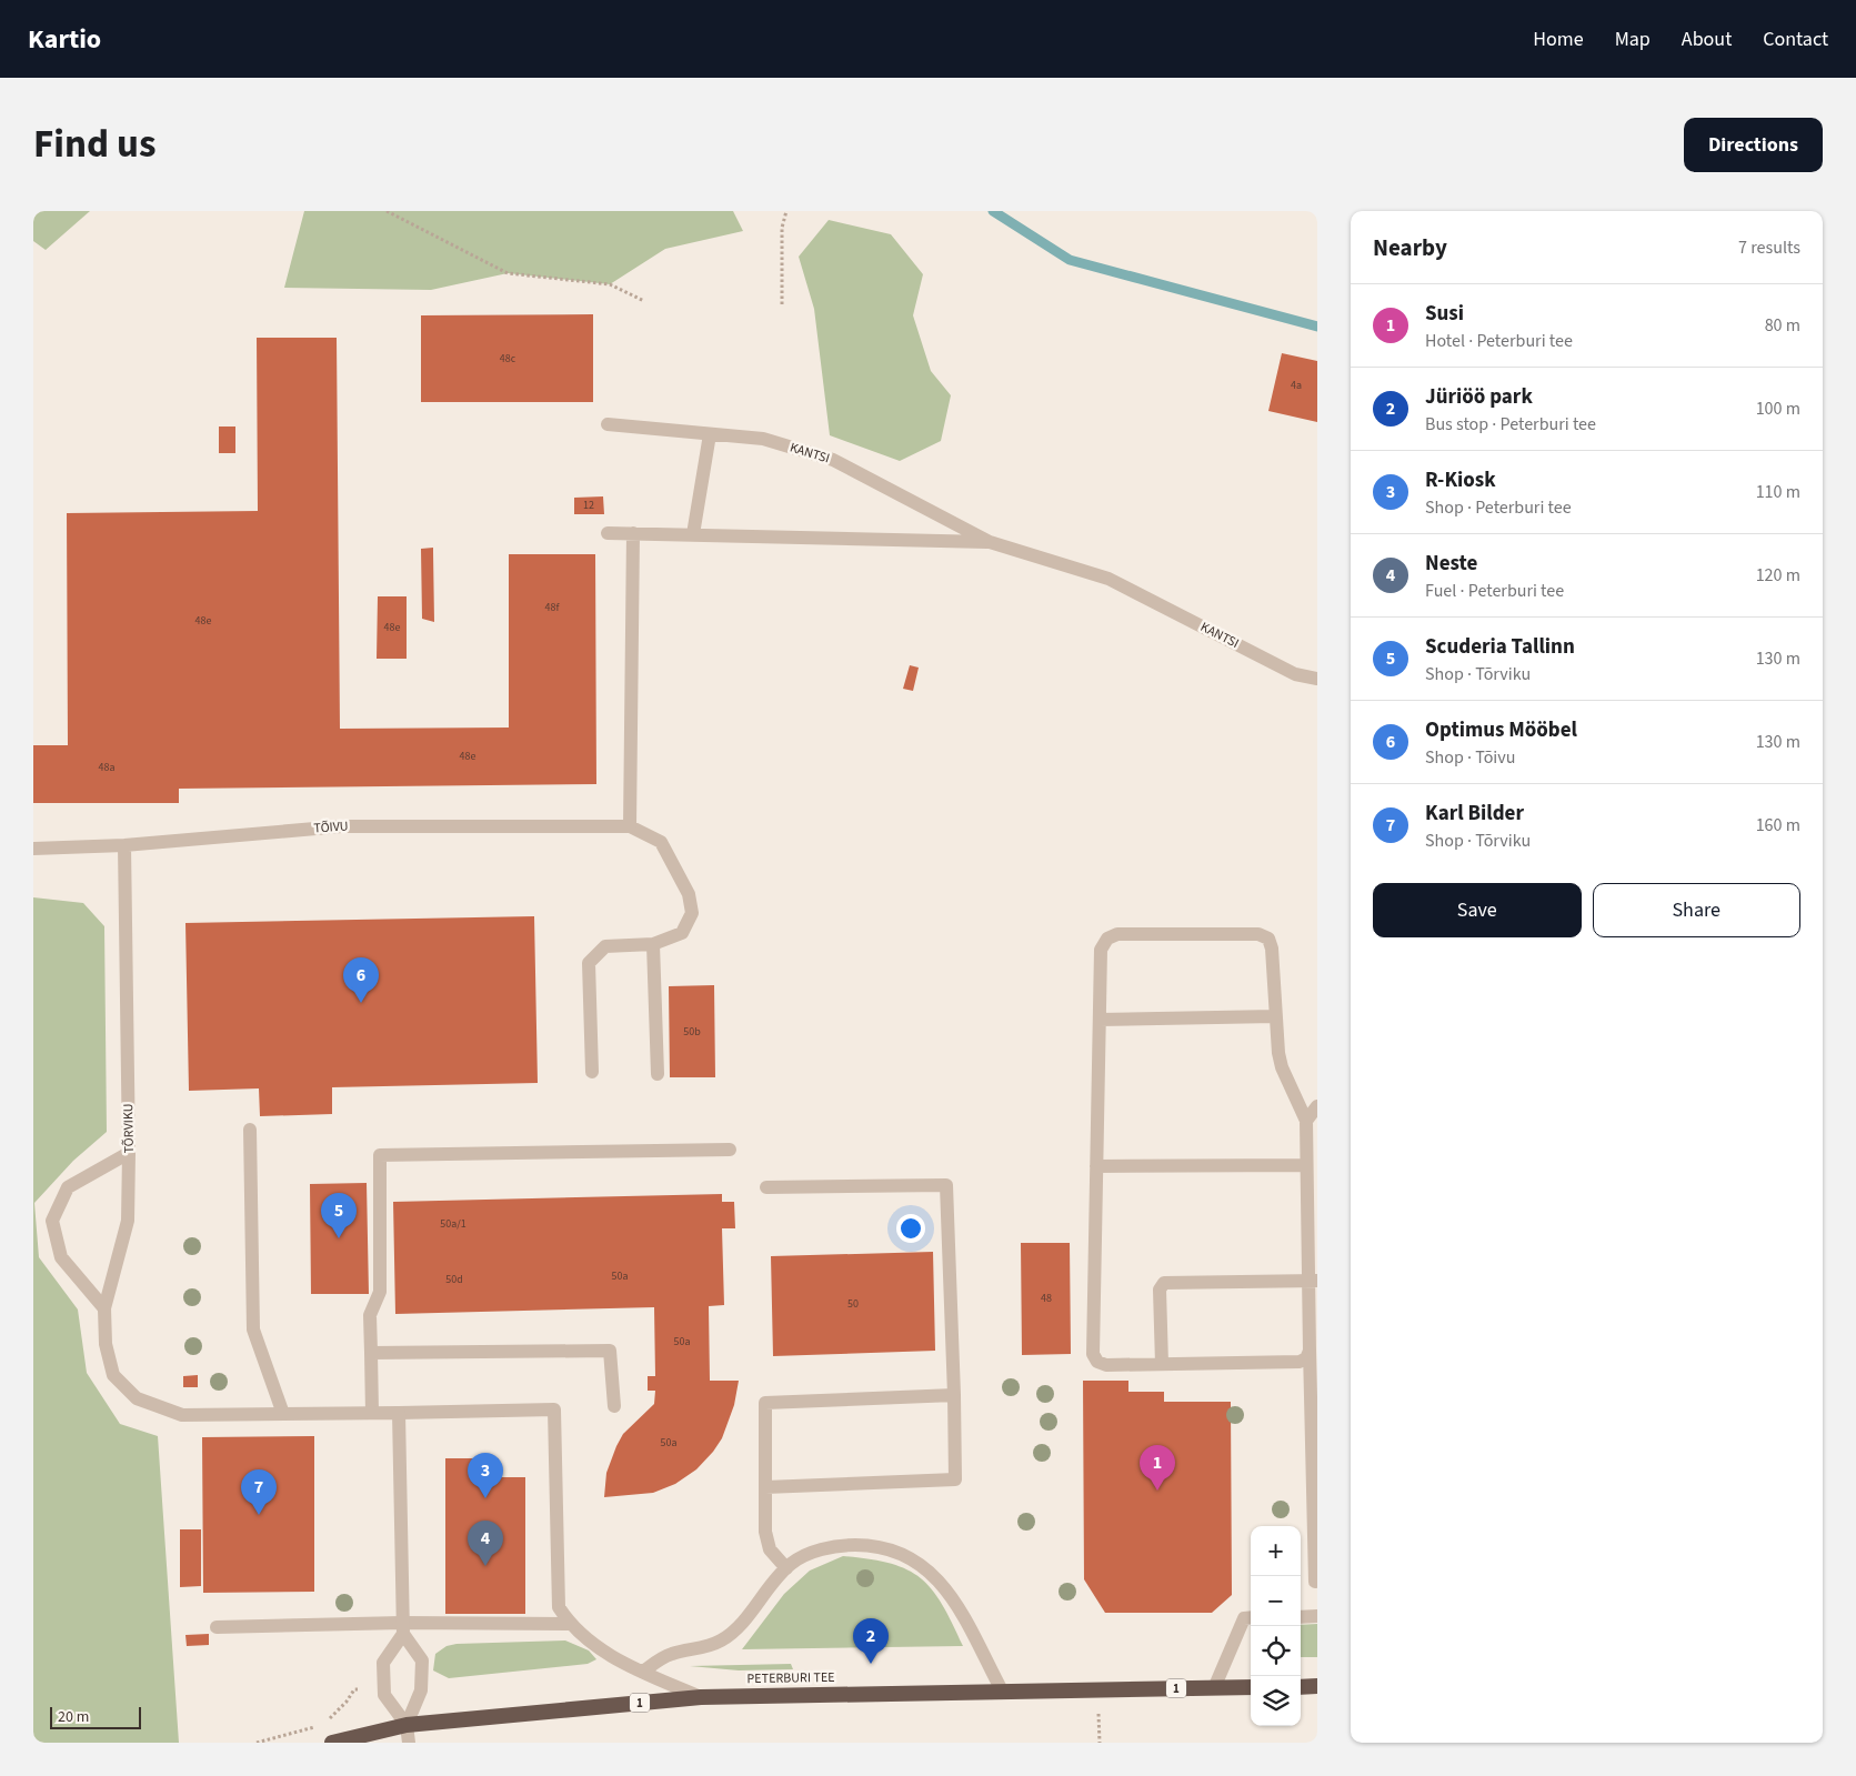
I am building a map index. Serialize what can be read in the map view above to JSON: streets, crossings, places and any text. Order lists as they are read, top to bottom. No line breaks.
{"streets":{"highway":["PETERBURI TEE","1"],"street":["KANTSI","TÕIVU","TÕRVIKU"]},"crossings":[["TÕIVU","TÕRVIKU"]],"house_numbers":["48c","4a","12","48f","48e","48e","48e","48a","50b","50a/1","50a","50d","48","50","50a","50a"],"scale_bar":"20 m","page":{"header":"Kartio","nav":["Home","Map","About","Contact"],"title":"Find us","buttons":["Directions",["Save","Share"]],"heading":["Nearby","7 results"],"list":[{"mark":"1","name":"Susi","note":"Hotel · Peterburi tee","value":"80 m"},{"mark":"2","name":"Jüriöö park","note":"Bus stop · Peterburi tee","value":"100 m"},{"mark":"3","name":"R-Kiosk","note":"Shop · Peterburi tee","value":"110 m"},{"mark":"4","name":"Neste","note":"Fuel · Peterburi tee","value":"120 m"},{"mark":"5","name":"Scuderia Tallinn","note":"Shop · Tõrviku","value":"130 m"},{"mark":"6","name":"Optimus Mööbel","note":"Shop · Tõivu","value":"130 m"},{"mark":"7","name":"Karl Bilder","note":"Shop · Tõrviku","value":"160 m"}],"pins":["6","5","1","3","7","4","2"],"map_buttons":["+","−"],"scale":"20 m"}}
